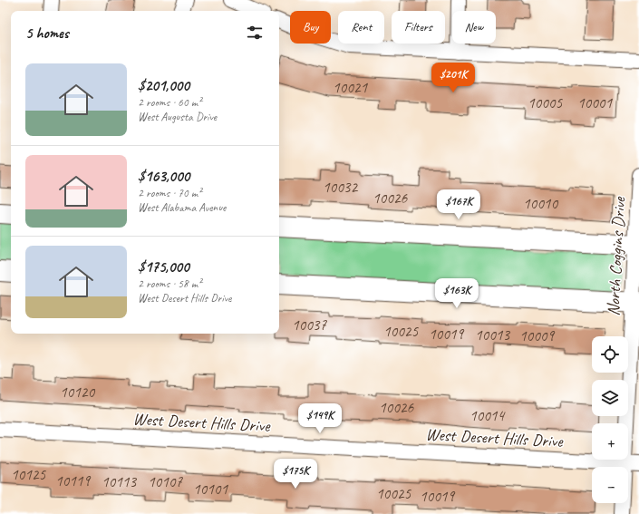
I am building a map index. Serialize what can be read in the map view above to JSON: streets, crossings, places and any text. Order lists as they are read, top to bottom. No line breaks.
{"streets":{"street":["North Coggins Drive","West Desert Hills Drive"]},"crossings":[["North Coggins Drive","West Desert Hills Drive"]],"house_numbers":["10021","10005","10001","10032","10026","10010","10037","10025","10019","10013","10009","10120","10026","10014","10125","10119","10113","10107","10101","10025","10019"],"page":{"chip":["Buy","Rent","Filters","New"],"heading":"5 homes","list":[{"name":"$201,000","note":"2 rooms · 60 m² · West Augusta Drive"},{"name":"$163,000","note":"2 rooms · 70 m² · West Alabama Avenue"},{"name":"$175,000","note":"2 rooms · 58 m² · West Desert Hills Drive"}],"price":["$201K","$167K","$163K","$149K","$175K"],"map_buttons":["+","−"]}}
